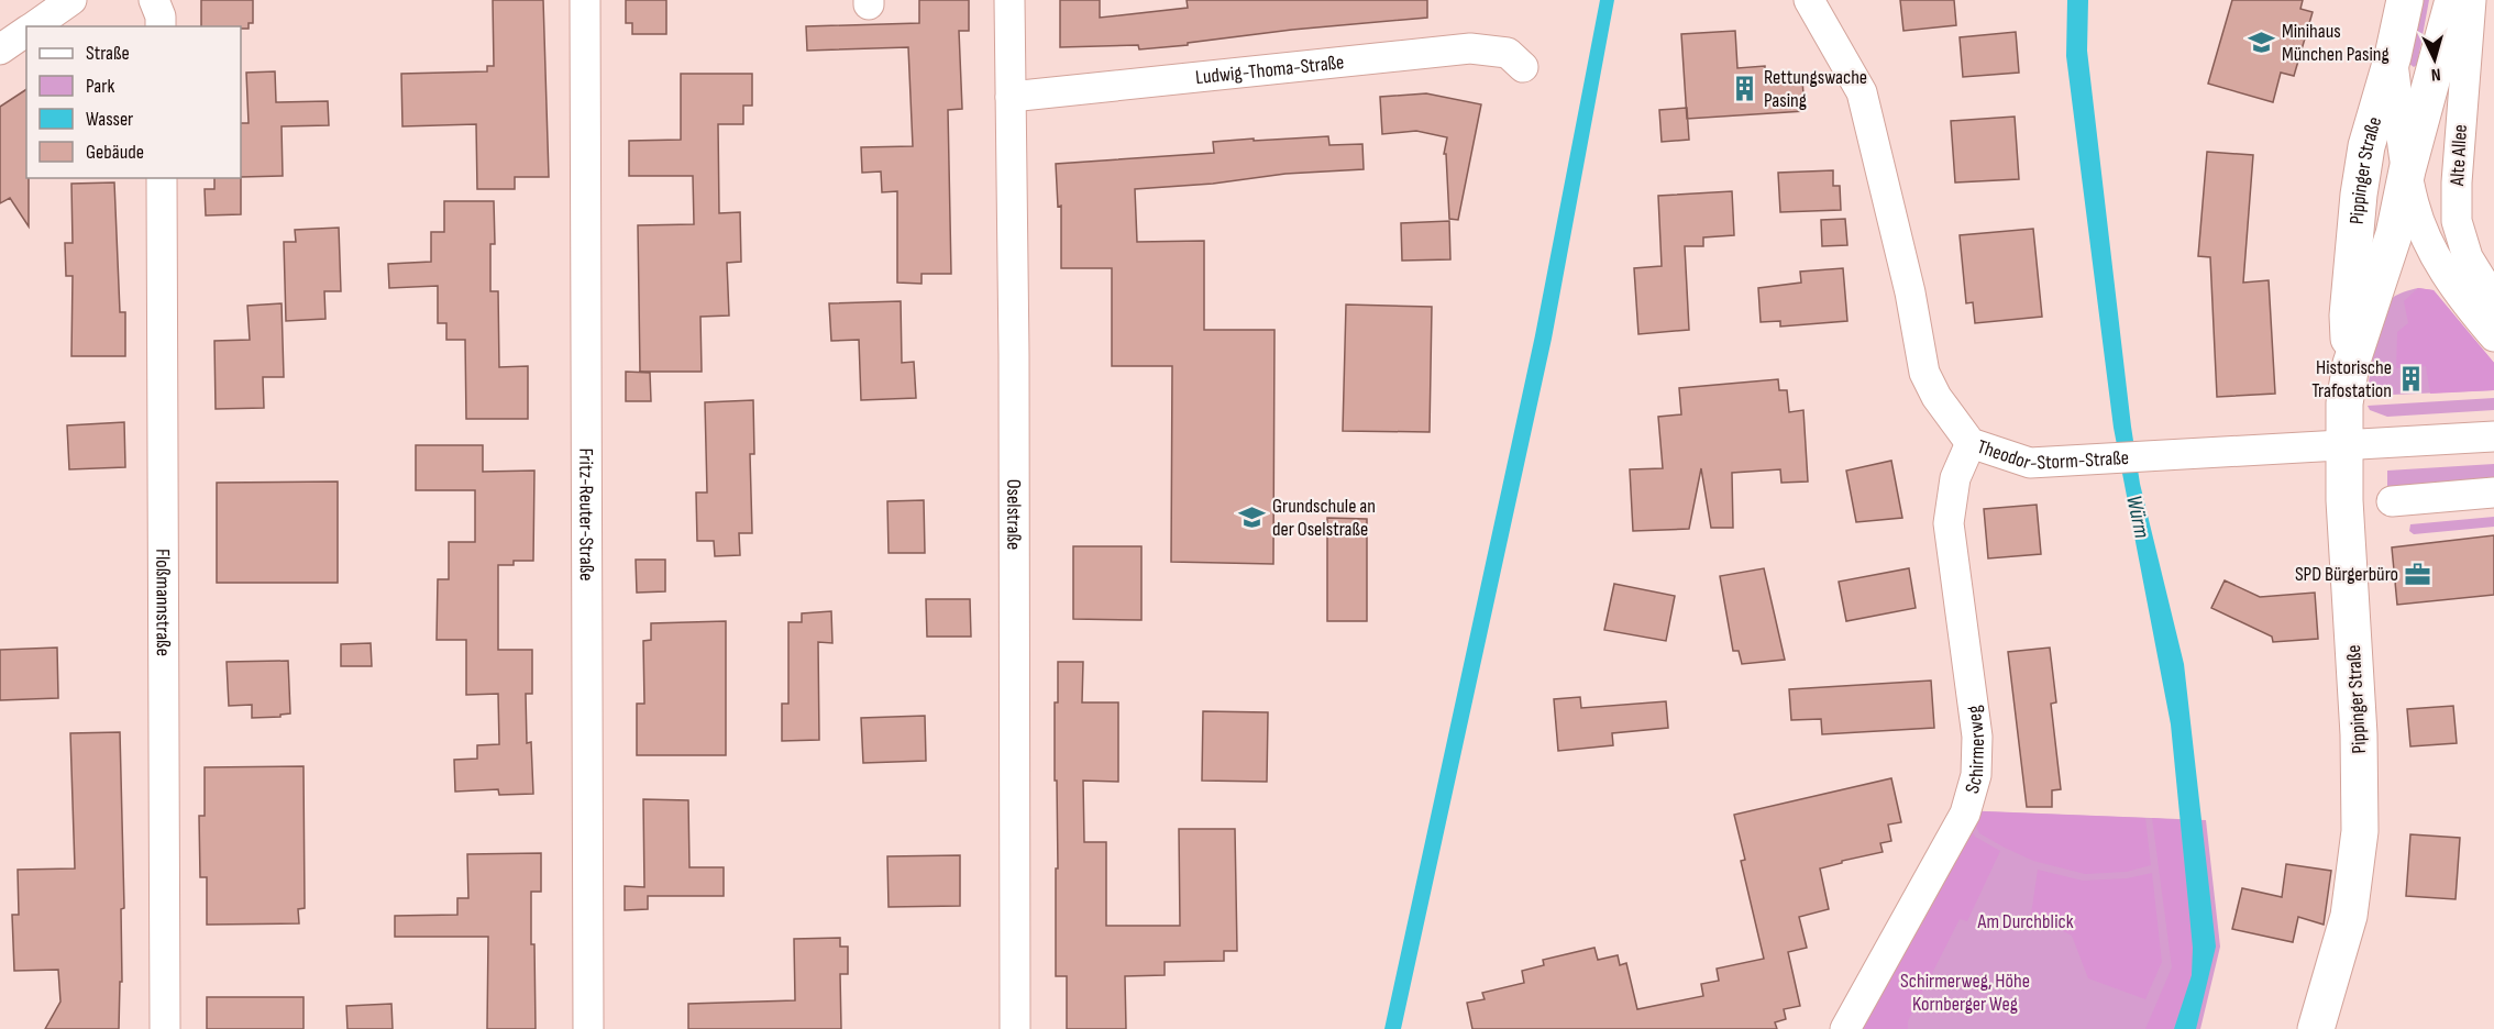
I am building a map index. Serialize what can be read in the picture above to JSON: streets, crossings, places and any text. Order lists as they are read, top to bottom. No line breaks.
{"streets":{"main road":["Pippinger Straße"],"street":["Ludwig-Thoma-Straße","Alte Allee","Theodor-Storm-Straße","Fritz-Reuter-Straße","Oselstraße","Floßmannstraße","Schirmerweg"]},"crossings":[["Ludwig-Thoma-Straße","Oselstraße"],["Pippinger Straße","Theodor-Storm-Straße"],["Theodor-Storm-Straße","Schirmerweg"]],"water":["Würm"],"parks":["Am Durchblick","Schirmerweg, Höhe Kornberger Weg"],"places":{"school or university":["Minihaus München Pasing","Grundschule an der Oselstraße"],"building":["Rettungswache Pasing","Historische Trafostation"],"office":["SPD Bürgerbüro"]},"legend":["Straße","Park","Wasser","Gebäude"],"north":"bottom"}
